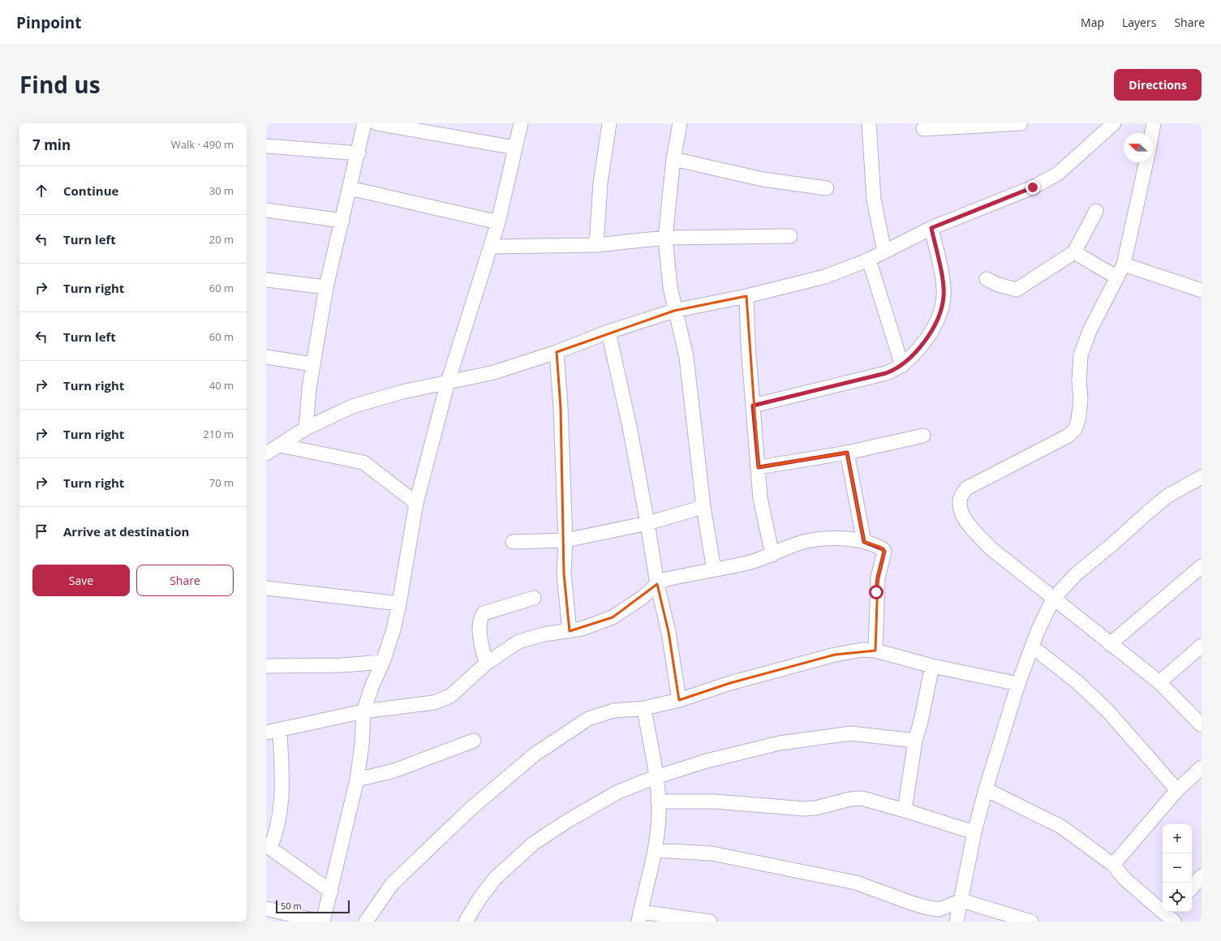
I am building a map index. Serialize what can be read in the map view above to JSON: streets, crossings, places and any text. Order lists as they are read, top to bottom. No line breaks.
{"scale_bar":"50 m","north":"left","page":{"header":"Pinpoint","nav":["Map","Layers","Share"],"title":"Find us","buttons":["Directions",["Save","Share"]],"heading":["7 min","Walk · 490 m"],"list":[["Continue","30 m"],["Turn left","20 m"],["Turn right","60 m"],["Turn left","60 m"],["Turn right","40 m"],["Turn right","210 m"],["Turn right","70 m"],"Arrive at destination"],"map_buttons":["+","−"],"scale":"50 m"}}
